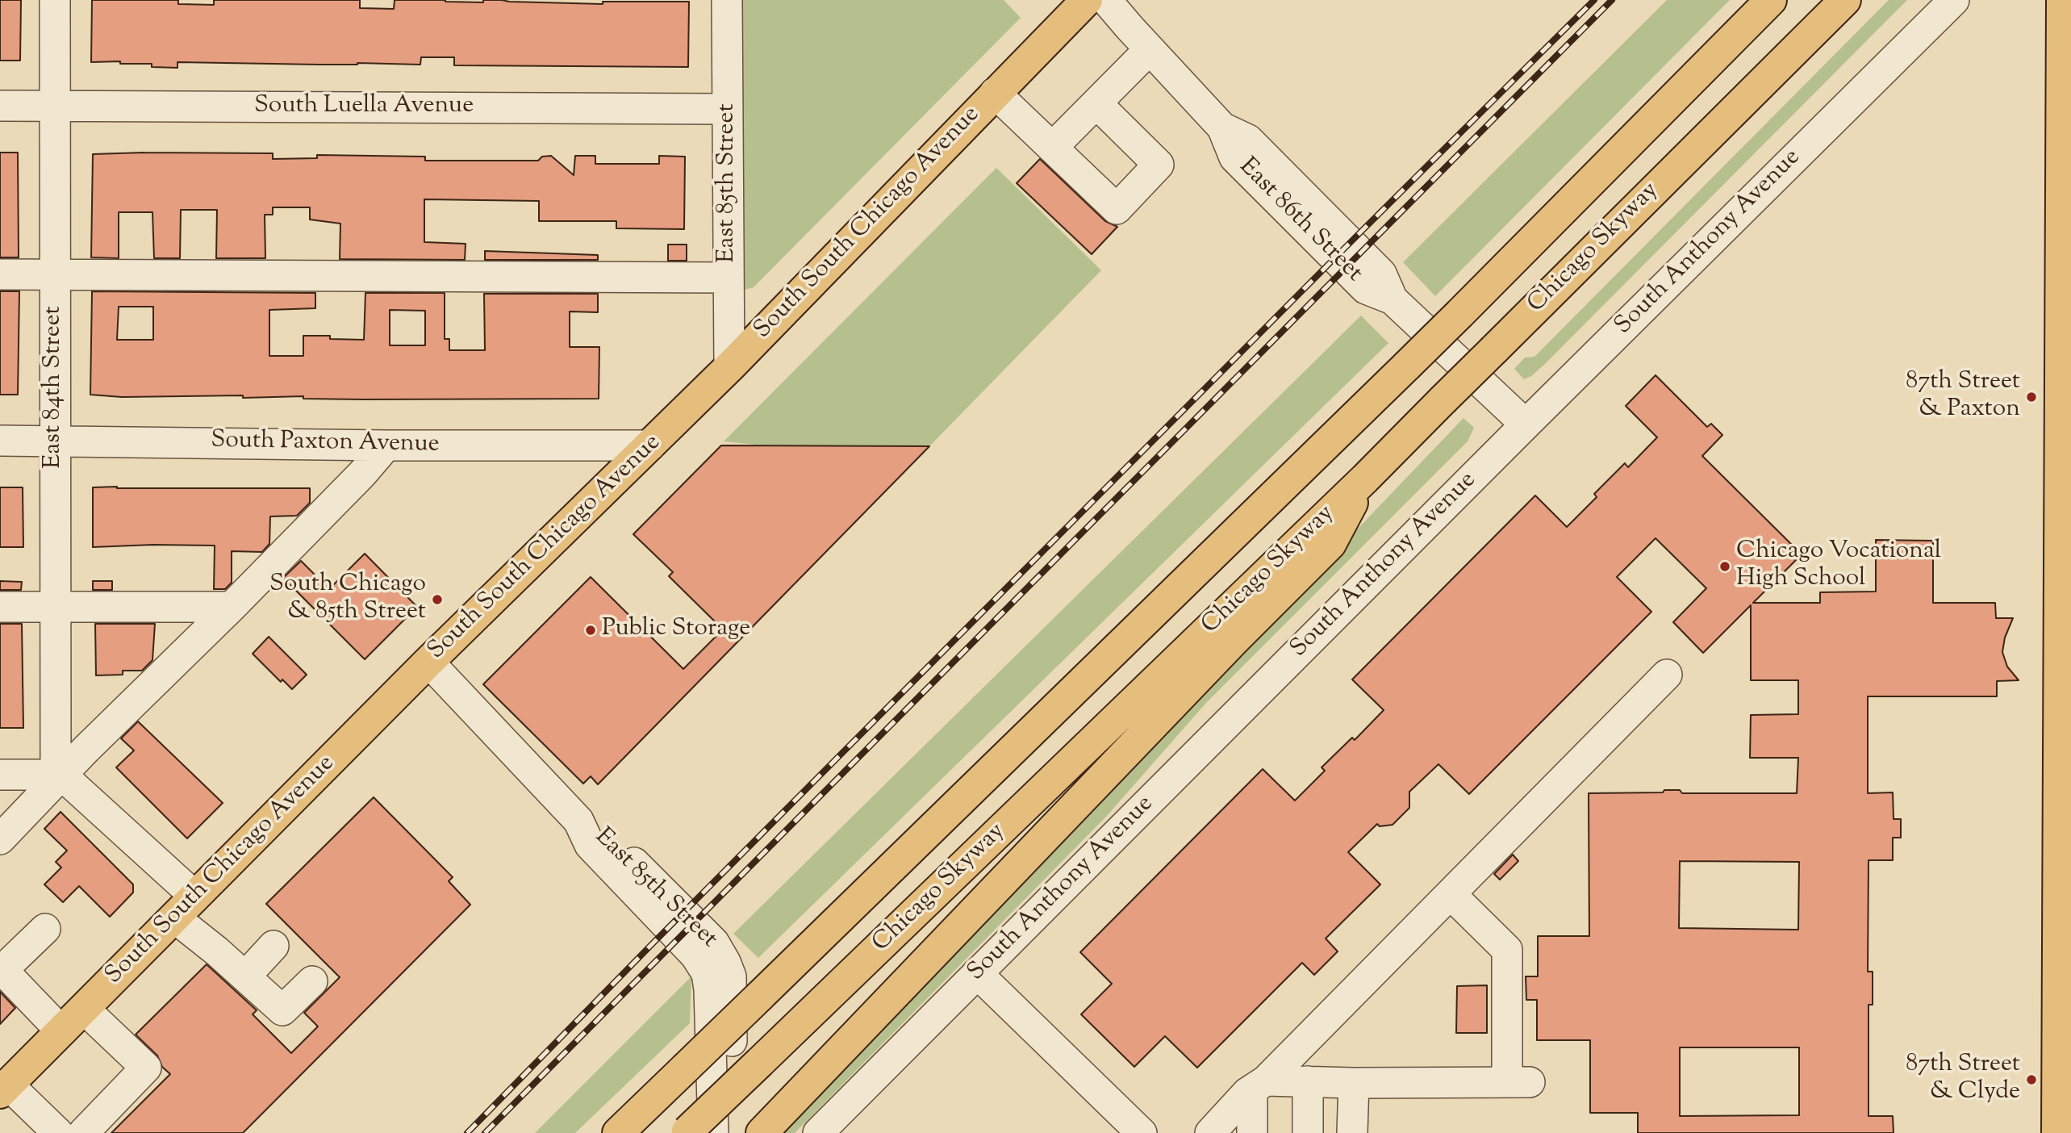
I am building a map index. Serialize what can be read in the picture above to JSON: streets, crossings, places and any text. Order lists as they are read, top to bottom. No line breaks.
{"streets":{"main road":["South South Chicago Avenue","Chicago Skyway"],"street":["South Luella Avenue","East 85th Street","East 86th Street","South Anthony Avenue","East 84th Street","South Paxton Avenue"]},"crossings":[["South Luella Avenue","East 85th Street"],["South Luella Avenue","East 84th Street"],["East 85th Street","South South Chicago Avenue"],["East 85th Street","Chicago Skyway"],["East 86th Street","South Anthony Avenue"],["South South Chicago Avenue","South Paxton Avenue"],["East 84th Street","South Paxton Avenue"]],"places":["87th Street & Paxton","Chicago Vocational High School","South Chicago & 85th Street","Public Storage","87th Street & Clyde"]}
